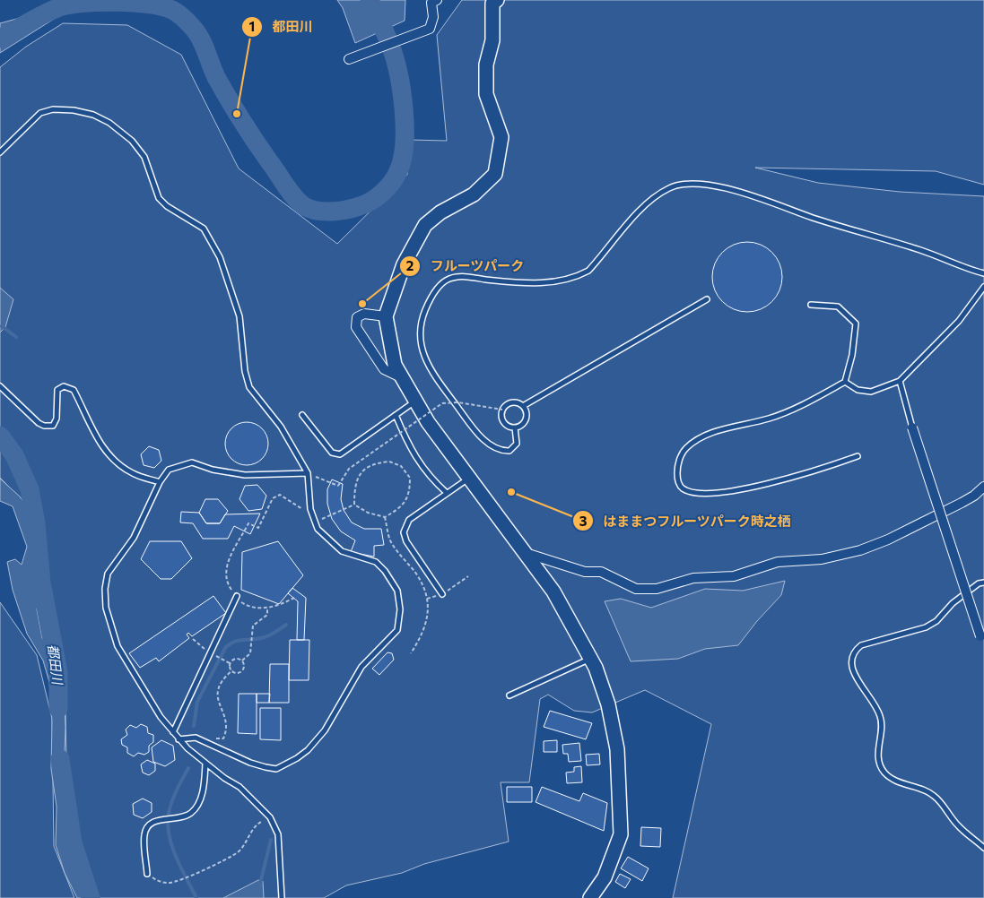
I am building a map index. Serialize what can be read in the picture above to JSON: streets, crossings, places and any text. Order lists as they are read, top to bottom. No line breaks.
{"water":["都田川"],"places":["都田川","フルーツパーク","はままつフルーツパーク時之栖"]}
